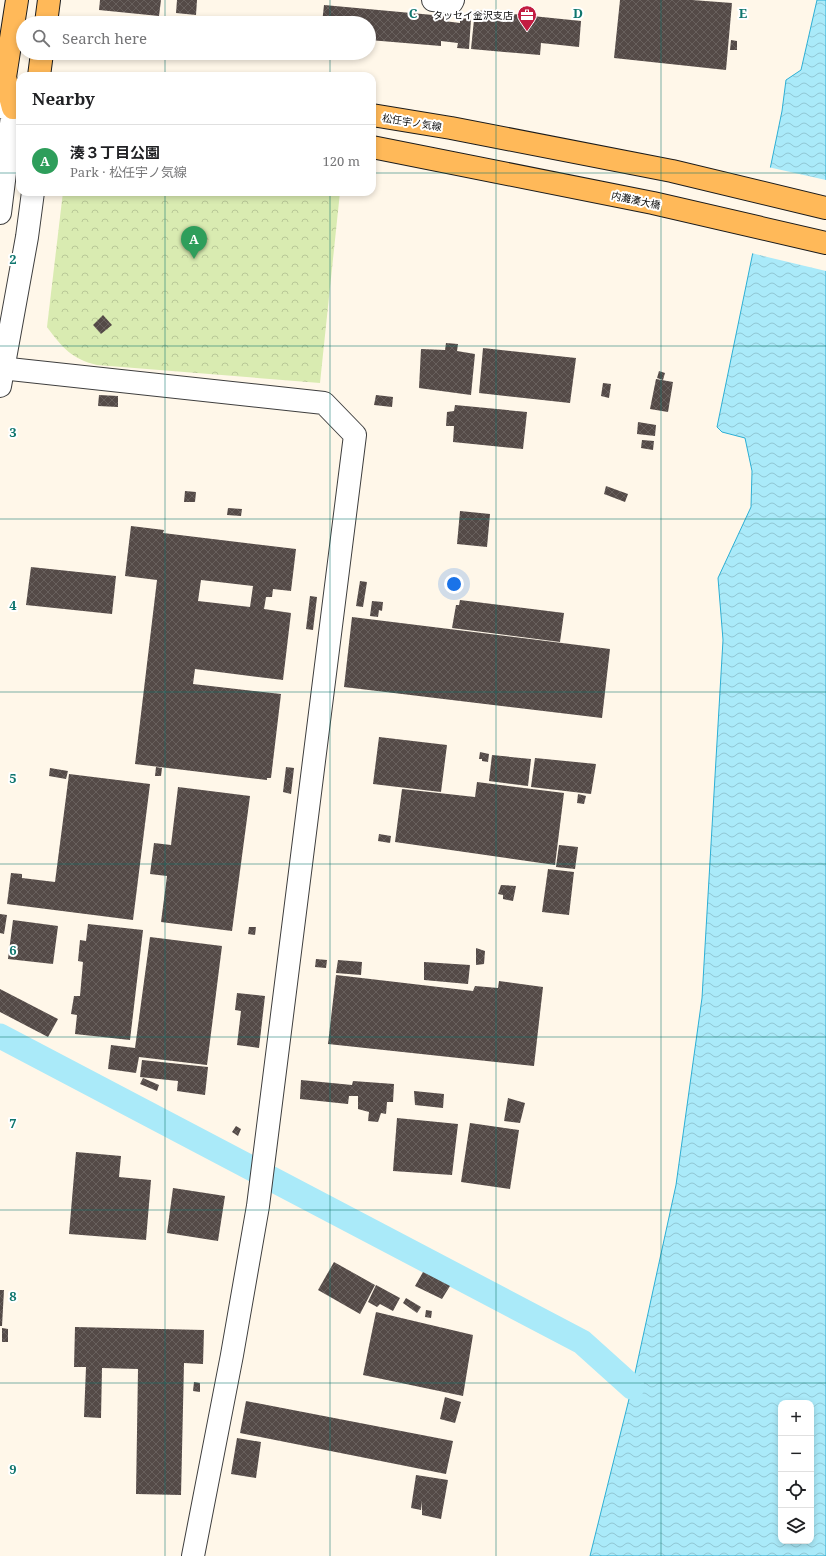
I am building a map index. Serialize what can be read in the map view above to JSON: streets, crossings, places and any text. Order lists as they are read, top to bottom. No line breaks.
{"streets":{"main road":["松任宇ノ気線","内灘湊大橋"]},"places":{"office":["タッセイ金沢支店"]},"page":{"search":"Search here","heading":"Nearby","list":[{"mark":"A","name":"湊３丁目公園","note":"Park · 松任宇ノ気線","value":"120 m"}],"pins":"A","map_buttons":["+","−"]},"grid":{"columns":["C","D","E"],"rows":["2","3","4","5","6","7","8","9"]}}
